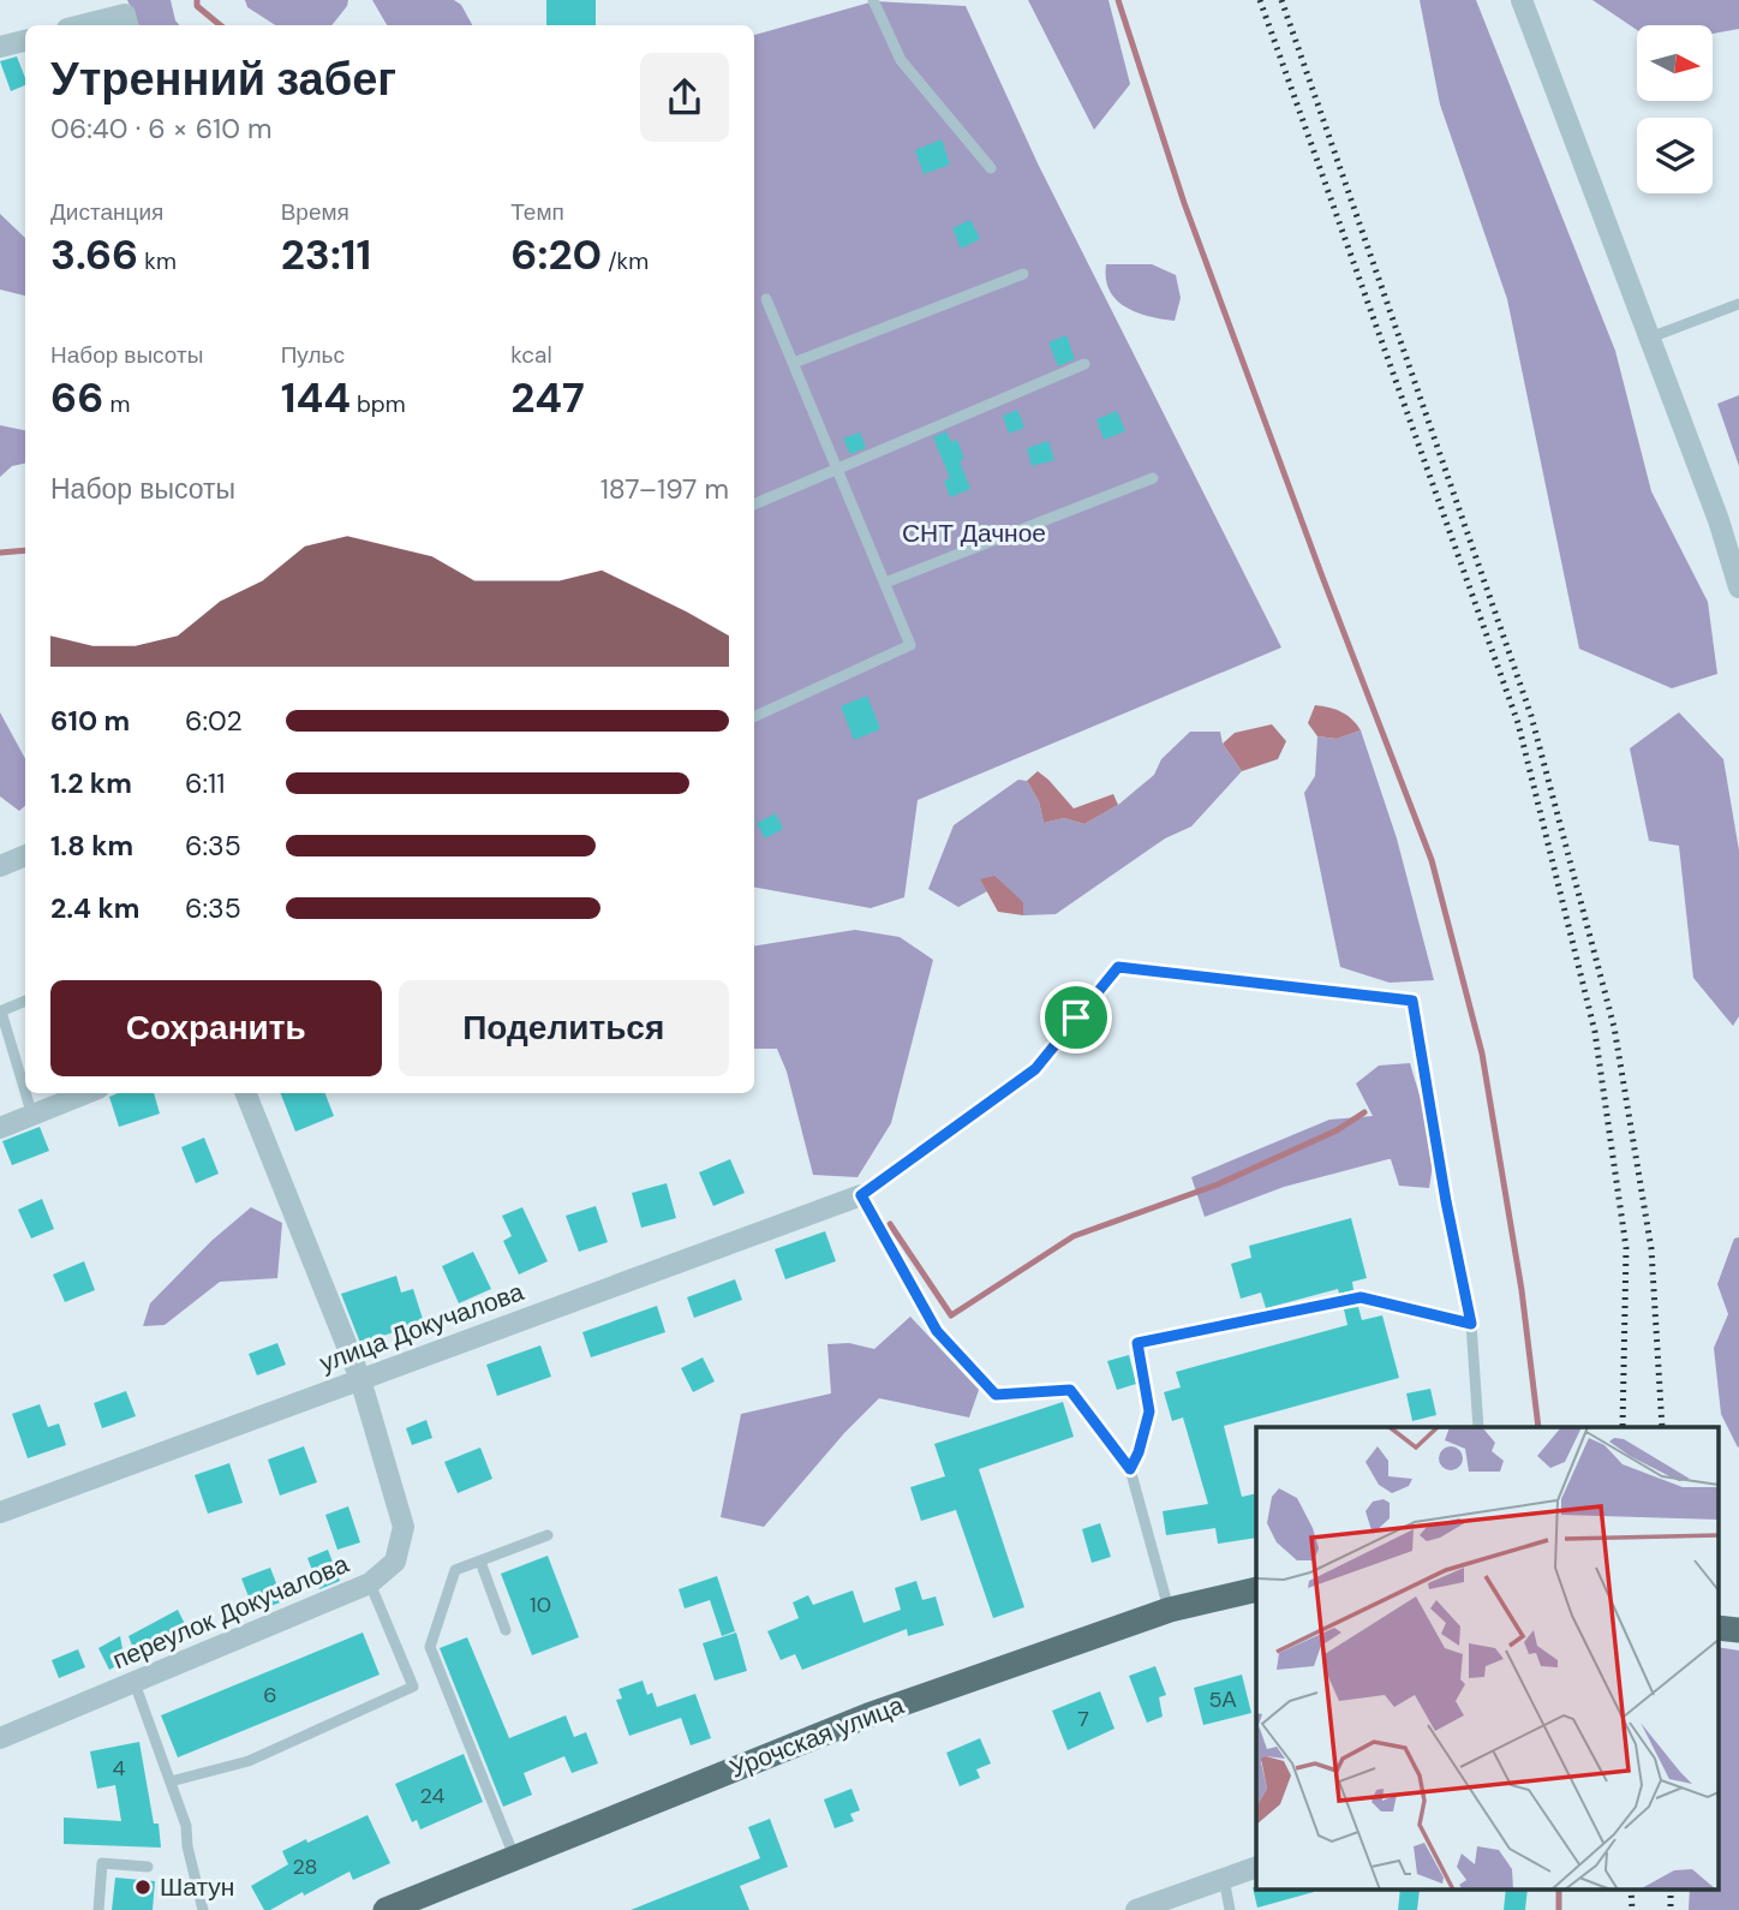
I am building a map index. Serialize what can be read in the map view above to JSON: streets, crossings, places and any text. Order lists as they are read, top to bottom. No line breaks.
{"streets":{"main road":["Урочская улица"],"street":["улица Докучалова","переулок Докучалова"]},"crossings":[["улица Докучалова","переулок Докучалова"]],"parks":["СНТ Дачное"],"places":["Шатун"],"house_numbers":["10","6","5А","7","4","24","28"],"north":"right","page":{"heading":["Утренний забег","06:40 · 6 × 610 m"],"stats":[["Дистанция","3.66 km"],["Время","23:11"],["Темп","6:20 /km"],["Набор высоты","66 m"],["Пульс","144 bpm"],["kcal","247"]],"chart":["Набор высоты","187–197 m"],"list":[{"name":"610 m","note":"6:02"},{"name":"1.2 km","note":"6:11"},{"name":"1.8 km","note":"6:35"},{"name":"2.4 km","note":"6:35"}],"buttons":["Сохранить","Поделиться"]}}
